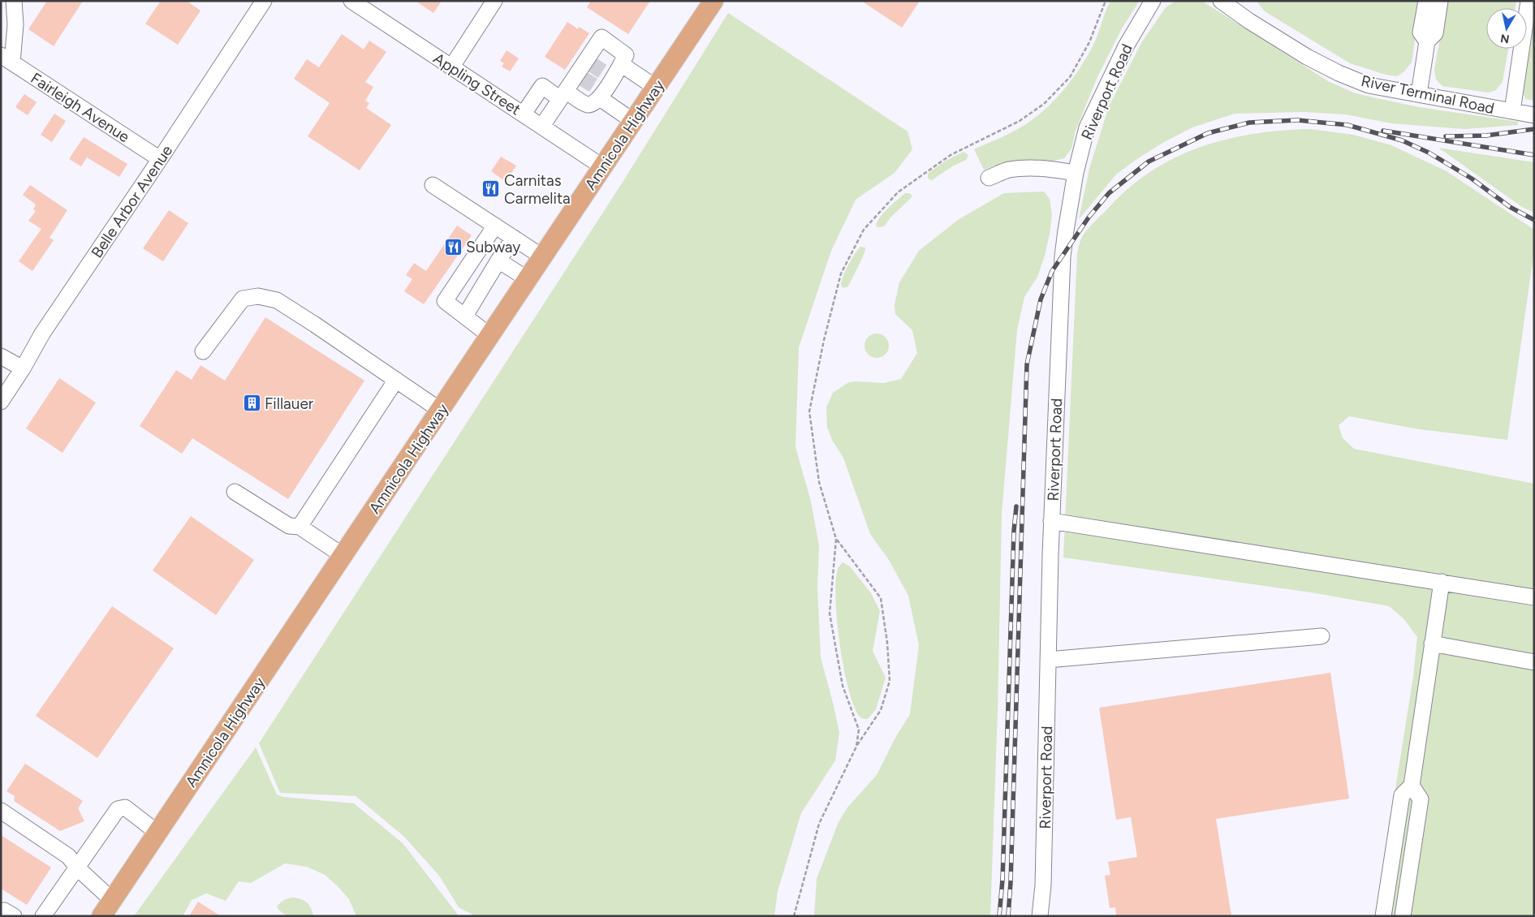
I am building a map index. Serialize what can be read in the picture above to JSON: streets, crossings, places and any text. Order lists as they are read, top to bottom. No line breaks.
{"streets":{"main road":["Amnicola Highway"],"street":["Appling Street","Riverport Road","River Terminal Road","Fairleigh Avenue","Belle Arbor Avenue"]},"crossings":[["Appling Street","Amnicola Highway"],["Fairleigh Avenue","Belle Arbor Avenue"]],"places":{"restaurant":["Carnitas Carmelita","Subway"],"building":["Fillauer"]},"north":"bottom"}
